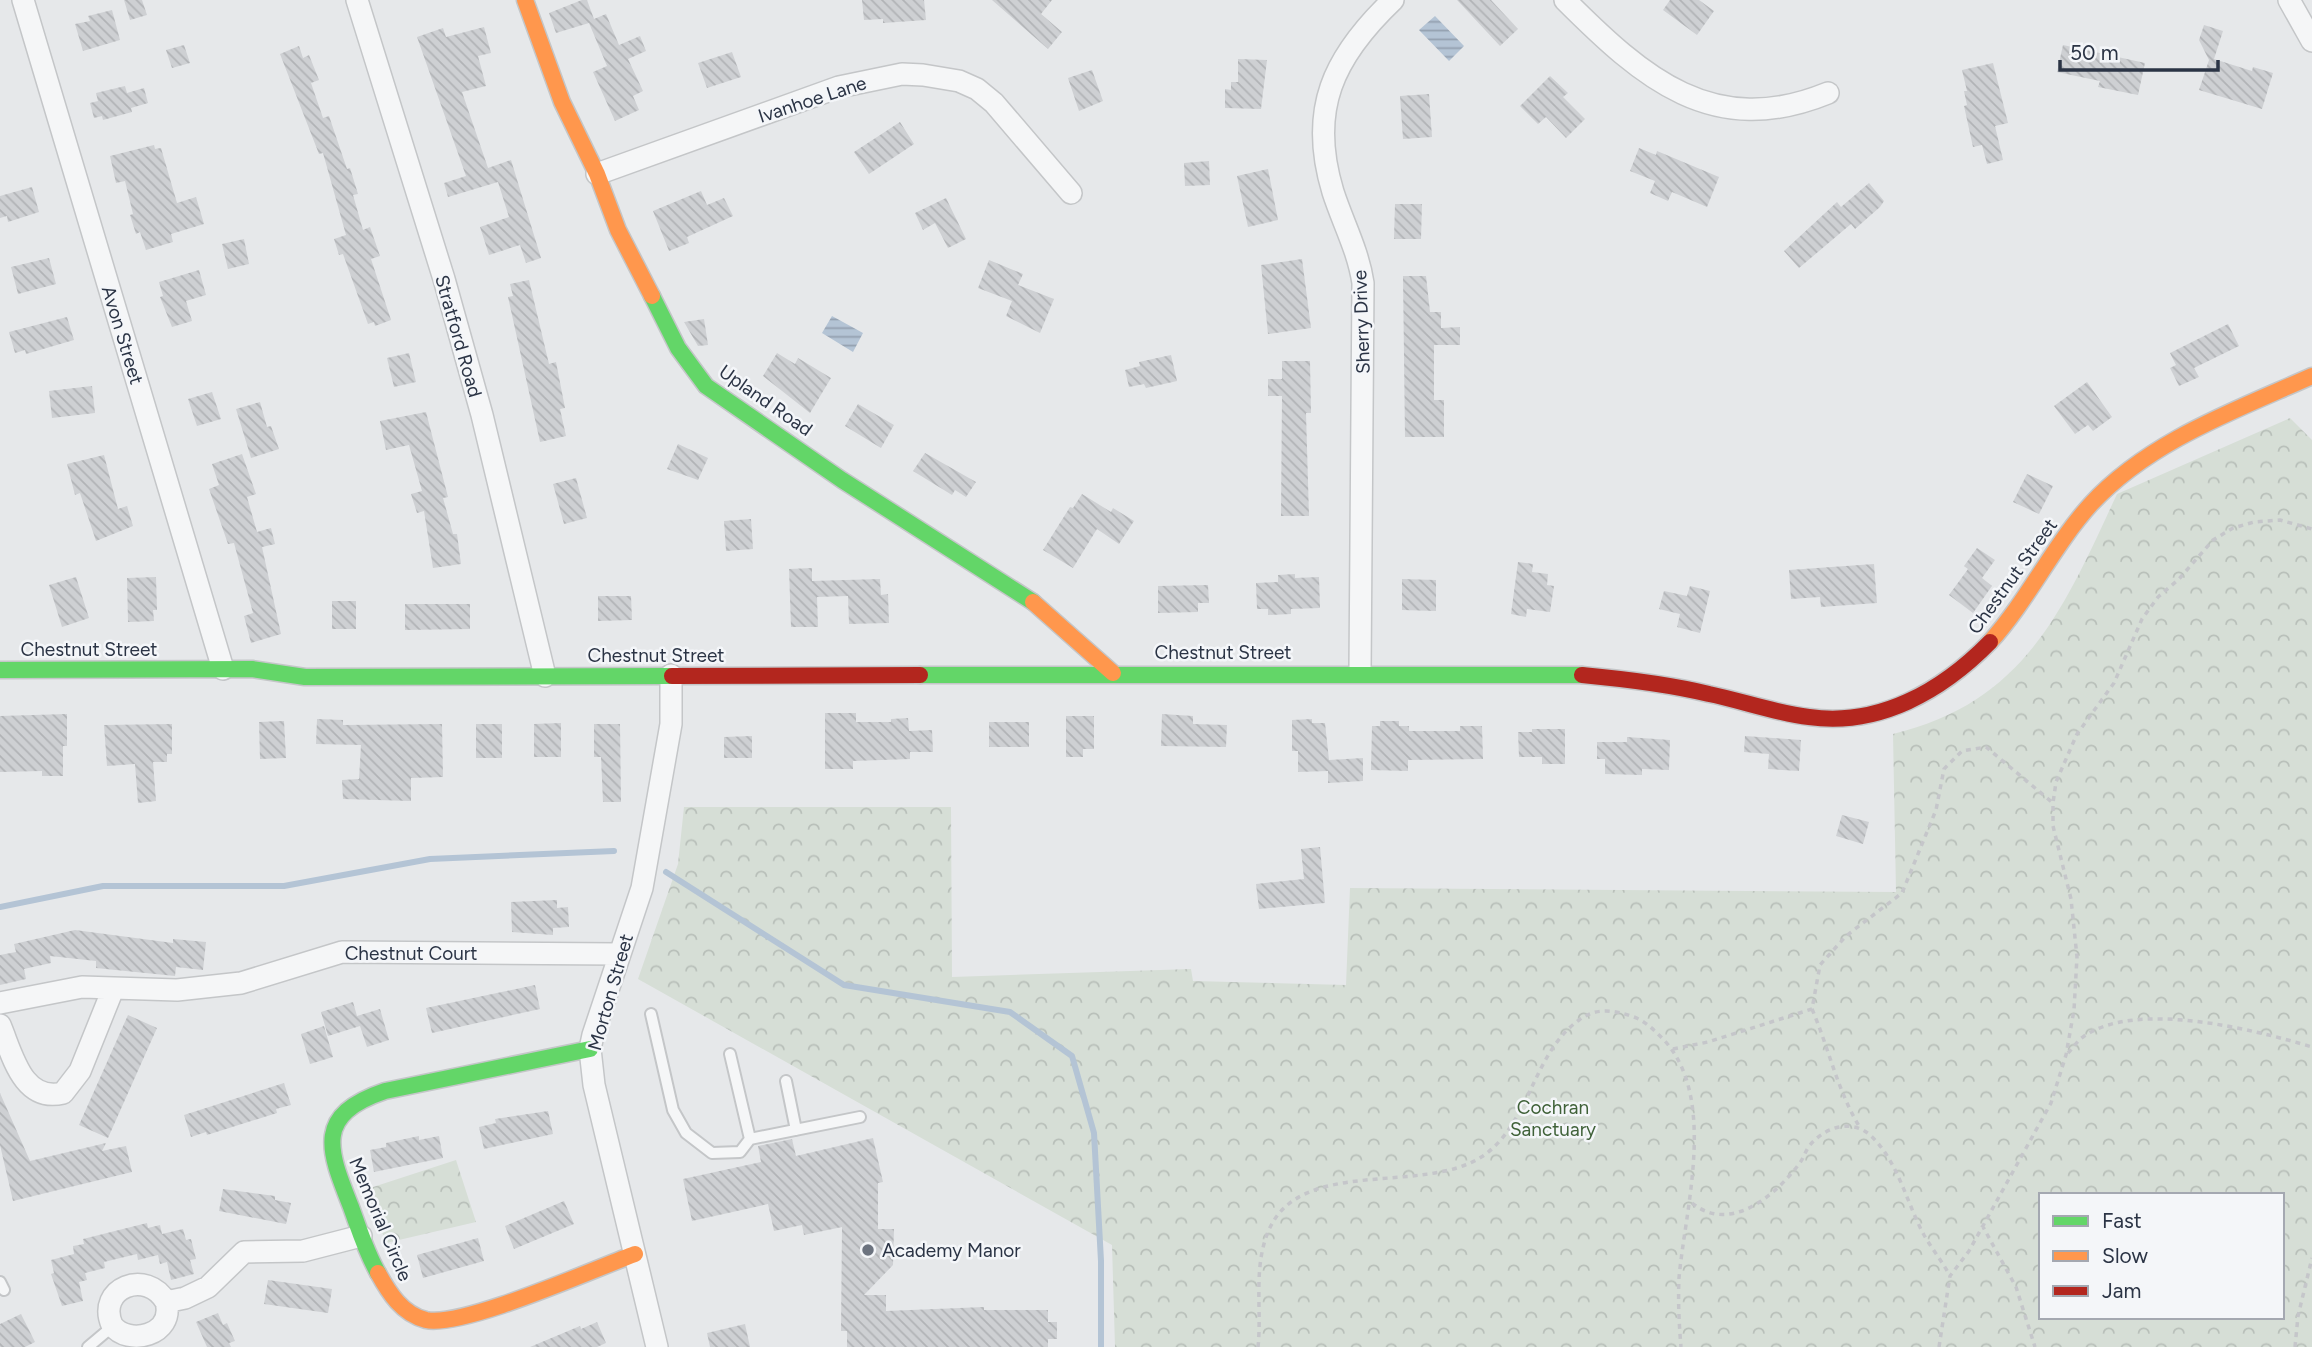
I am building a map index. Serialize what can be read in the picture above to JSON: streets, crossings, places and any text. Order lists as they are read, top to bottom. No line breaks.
{"streets":{"street":["Ivanhoe Lane","Sherry Drive","Avon Street","Stratford Road","Upland Road","Chestnut Street","Chestnut Court","Morton Street","Memorial Circle"]},"crossings":[["Ivanhoe Lane","Upland Road"],["Sherry Drive","Chestnut Street"],["Avon Street","Chestnut Street"],["Stratford Road","Chestnut Street"],["Upland Road","Chestnut Street"],["Chestnut Street","Morton Street"],["Chestnut Court","Morton Street"],["Morton Street","Memorial Circle"]],"parks":["Cochran Sanctuary"],"places":["Academy Manor"],"legend":["Fast","Slow","Jam"],"scale_bar":"50 m"}
